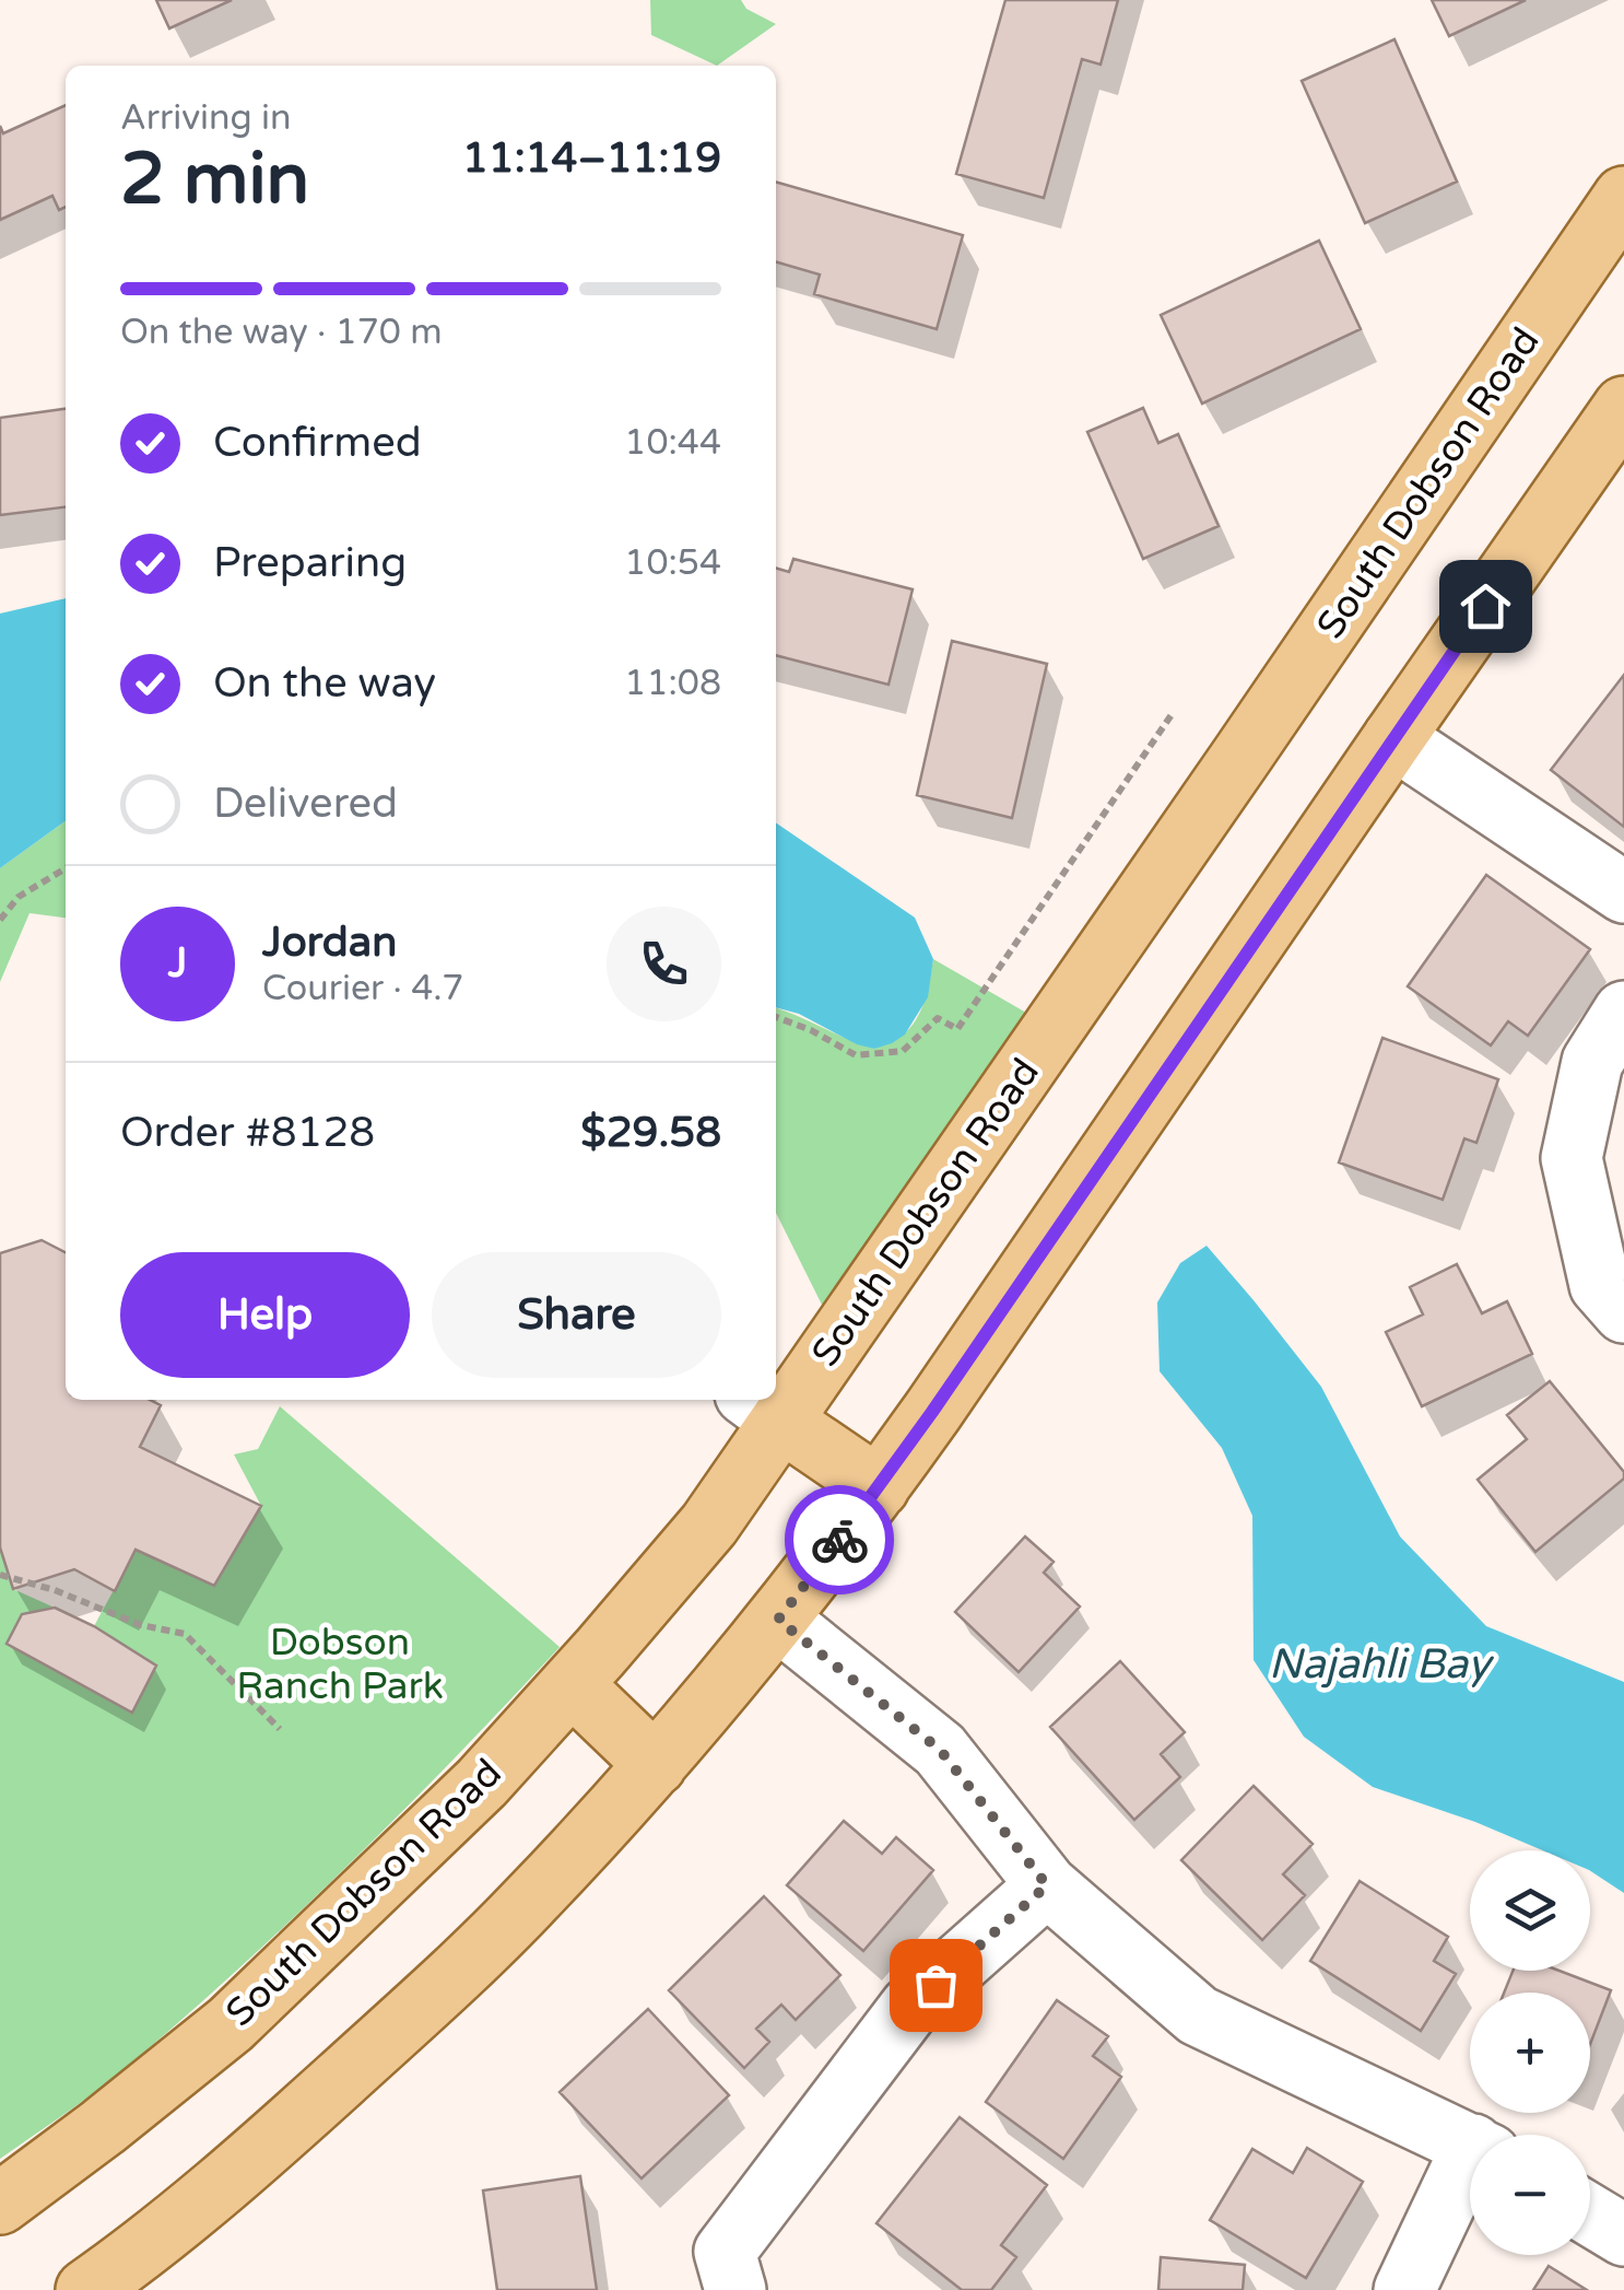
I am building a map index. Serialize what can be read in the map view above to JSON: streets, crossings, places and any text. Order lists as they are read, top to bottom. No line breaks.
{"streets":{"main road":["South Dobson Road"]},"water":["Najahli Bay"],"parks":["Dobson Ranch Park"],"page":{"heading":["2 min","Arriving in","11:14–11:19"],"panel":["Jordan","Courier · 4.7","Order #8128","$29.58"],"bar":"On the way · 170 m","list":[["Confirmed","10:44"],["Preparing","10:54"],["On the way","11:08"],"Delivered"],"round":"J","buttons":["Help","Share"],"map_buttons":["+","−"]}}
